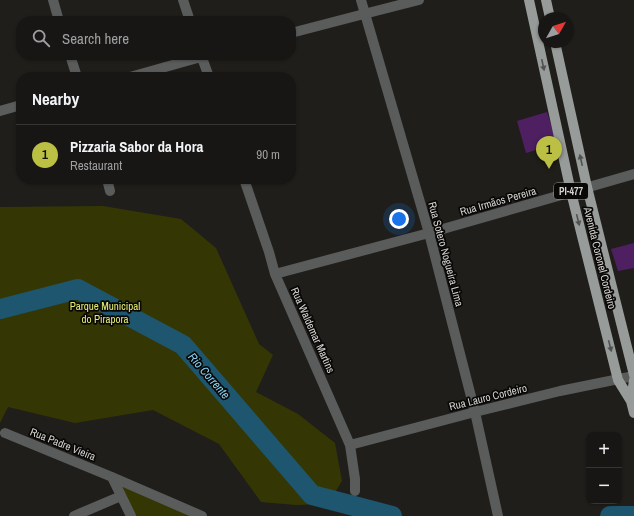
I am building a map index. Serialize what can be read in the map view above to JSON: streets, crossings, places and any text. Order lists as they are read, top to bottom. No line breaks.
{"streets":{"main road":["PI-477","Avenida Coronel Cordeiro"],"street":["Rua Irmãos Pereira","Rua Sotero Nogueira Lima","Rua Waldemar Martins","Rua Lauro Cordeiro","Rua Padre Vieira"]},"crossings":[["Rua Irmãos Pereira","Rua Sotero Nogueira Lima"],["Rua Irmãos Pereira","Avenida Coronel Cordeiro"],["Rua Irmãos Pereira","Rua Waldemar Martins"],["Rua Sotero Nogueira Lima","Rua Lauro Cordeiro"],["Avenida Coronel Cordeiro","Rua Lauro Cordeiro"],["Rua Waldemar Martins","Rua Lauro Cordeiro"]],"water":["Rio Corrente"],"parks":["Parque Municipal do Pirapora"],"north":"top right","page":{"search":"Search here","heading":"Nearby","list":[{"mark":"1","name":"Pizzaria Sabor da Hora","note":"Restaurant","value":"90 m"}],"pins":"1","map_buttons":["+","−"]}}
